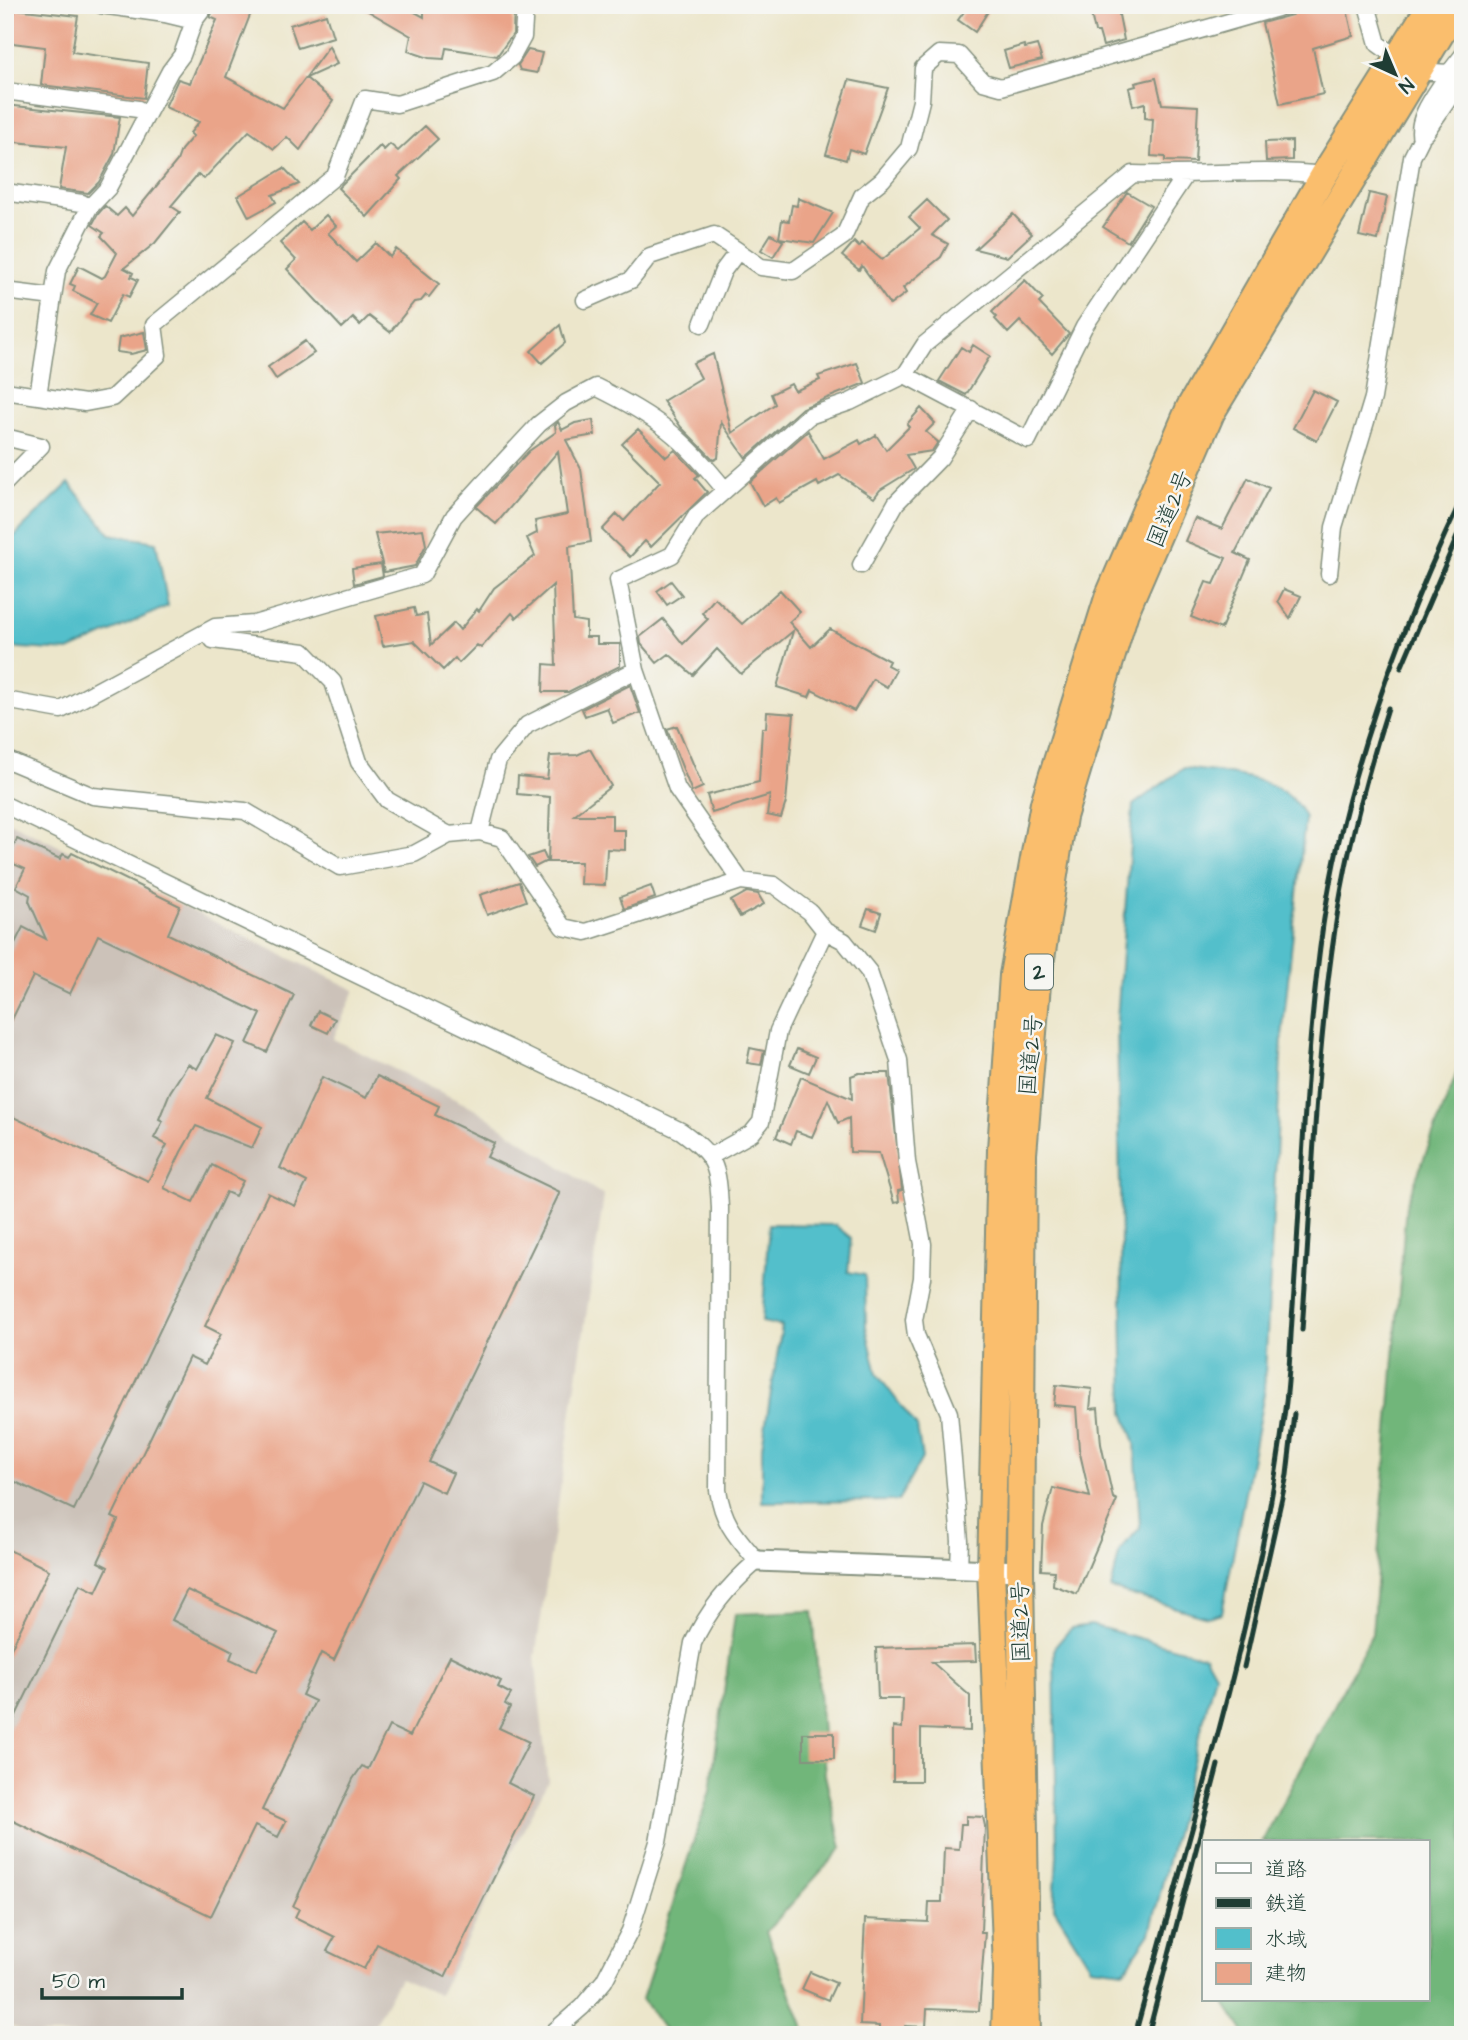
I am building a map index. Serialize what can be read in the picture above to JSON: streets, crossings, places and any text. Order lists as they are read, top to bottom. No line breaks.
{"streets":{"highway":["国道2号","2"]},"legend":["道路","鉄道","水域","建物"],"scale_bar":"50 m","north":"bottom right"}
